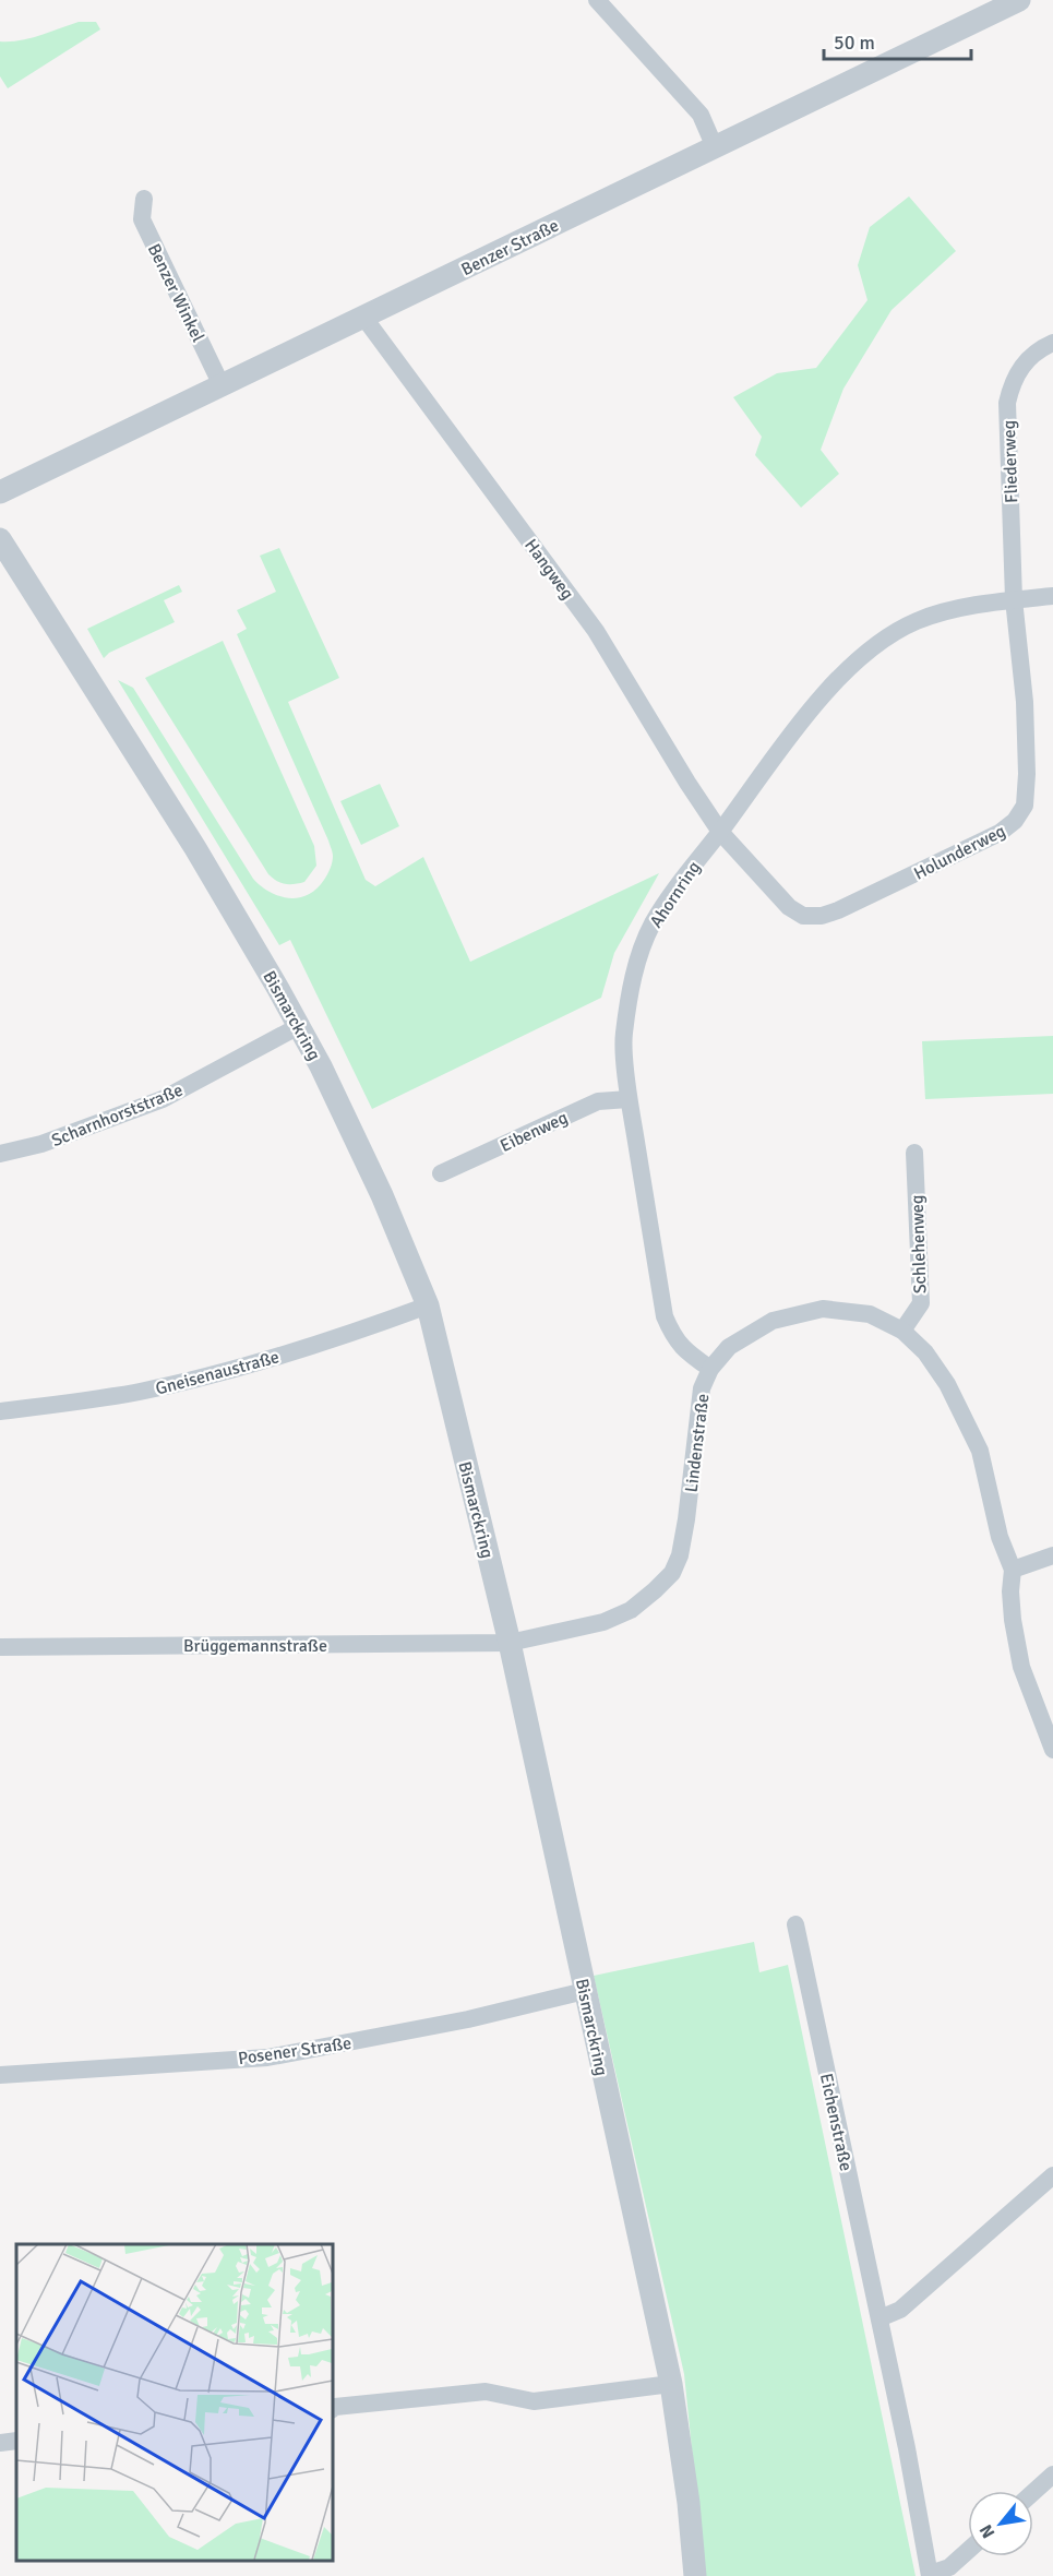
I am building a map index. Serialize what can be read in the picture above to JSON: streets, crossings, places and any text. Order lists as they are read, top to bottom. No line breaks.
{"streets":{"street":["Benzer Straße","Benzer Winkel","Fliederweg","Hangweg","Holunderweg","Ahornring","Bismarckring","Scharnhorststraße","Eibenweg","Schlehenweg","Gneisenaustraße","Lindenstraße","Brüggemannstraße","Posener Straße","Eichenstraße"]},"crossings":[["Benzer Straße","Benzer Winkel"],["Benzer Straße","Hangweg"],["Fliederweg","Holunderweg"],["Fliederweg","Ahornring"],["Hangweg","Holunderweg"],["Hangweg","Ahornring"],["Holunderweg","Ahornring"],["Ahornring","Eibenweg"],["Ahornring","Lindenstraße"],["Bismarckring","Scharnhorststraße"],["Bismarckring","Gneisenaustraße"],["Bismarckring","Lindenstraße"],["Bismarckring","Brüggemannstraße"],["Bismarckring","Posener Straße"],["Schlehenweg","Lindenstraße"],["Lindenstraße","Brüggemannstraße"]],"scale_bar":"50 m","north":"bottom left"}
